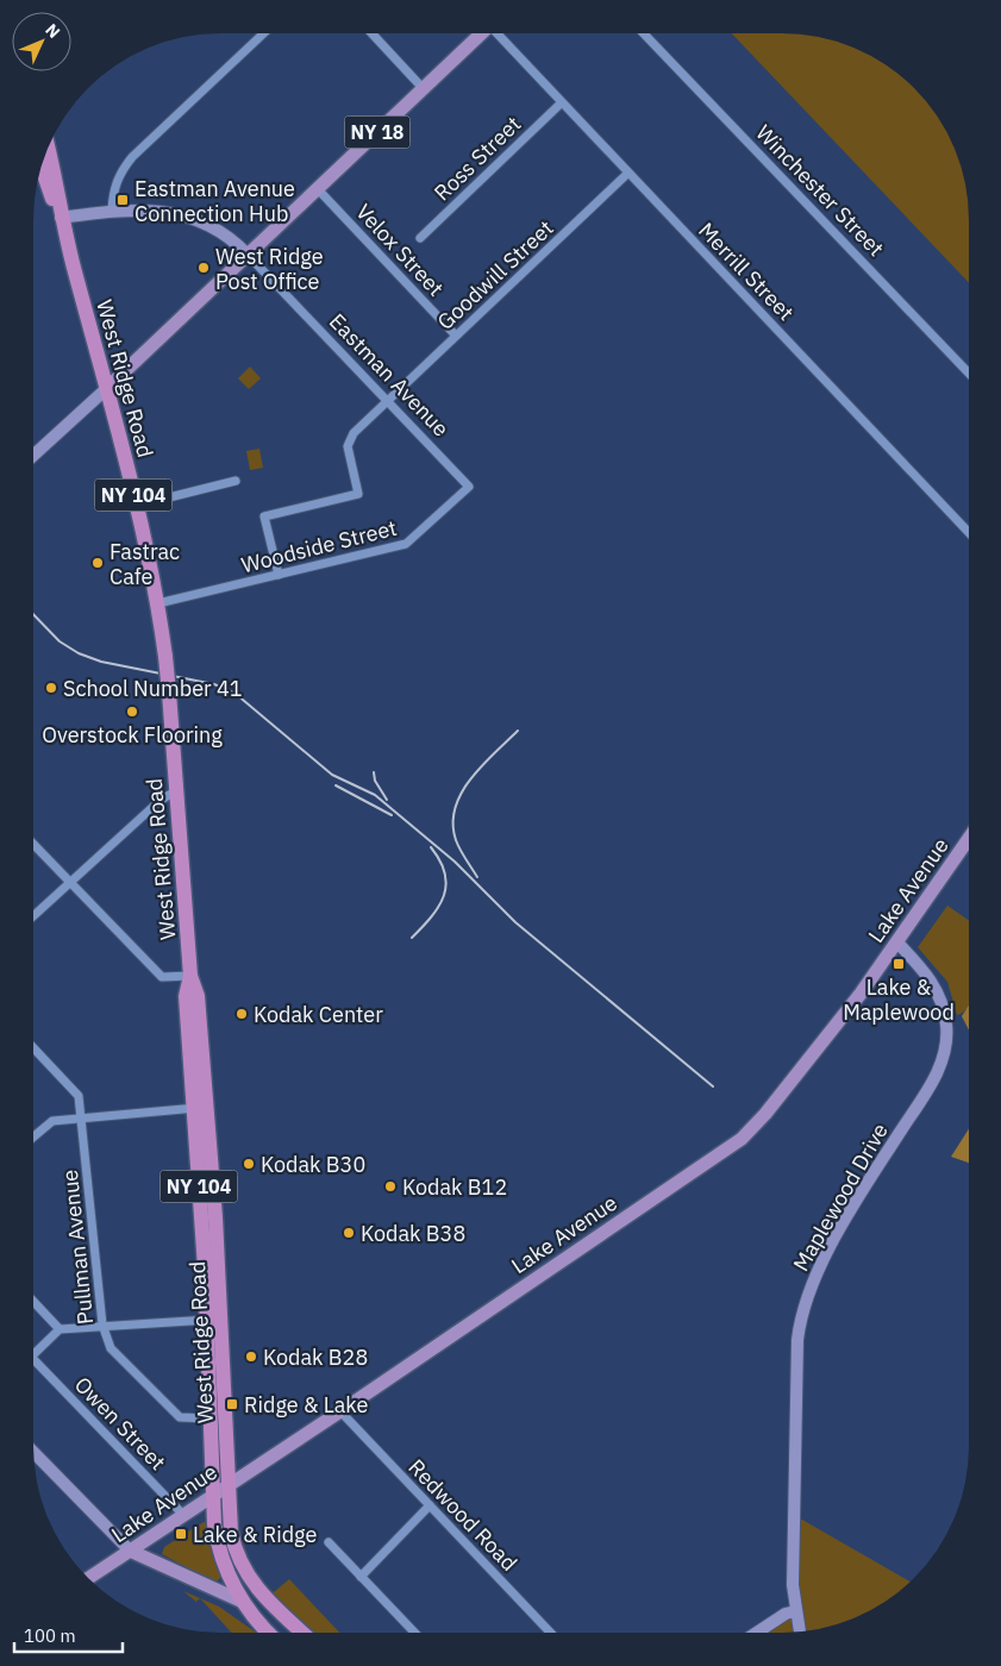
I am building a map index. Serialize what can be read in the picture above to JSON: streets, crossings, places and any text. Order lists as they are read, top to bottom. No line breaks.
{"streets":{"highway":["West Ridge Road","NY 104"],"main road":["NY 18","Lake Avenue"],"street":["Ross Street","Winchester Street","Velox Street","Merrill Street","Goodwill Street","Eastman Avenue","Woodside Street","Maplewood Drive","Pullman Avenue","Owen Street","Redwood Road"]},"crossings":[["NY 18","Velox Street"],["NY 18","Eastman Avenue"],["NY 18","West Ridge Road"],["Ross Street","Merrill Street"],["Velox Street","Goodwill Street"],["Merrill Street","Goodwill Street"],["Goodwill Street","Eastman Avenue"],["Goodwill Street","Woodside Street"],["Eastman Avenue","West Ridge Road"],["Eastman Avenue","Woodside Street"],["West Ridge Road","Woodside Street"],["West Ridge Road","Lake Avenue"],["West Ridge Road","Pullman Avenue"],["Lake Avenue","Maplewood Drive"],["Lake Avenue","Owen Street"],["Lake Avenue","Redwood Road"]],"places":{"transit":["Eastman Avenue Connection Hub","Lake & Maplewood","Ridge & Lake","Lake & Ridge"],"other":["West Ridge Post Office","Fastrac Cafe","School Number 41","Overstock Flooring","Kodak Center","Kodak B30","Kodak B12","Kodak B38","Kodak B28"]},"scale_bar":"100 m","north":"top right"}
